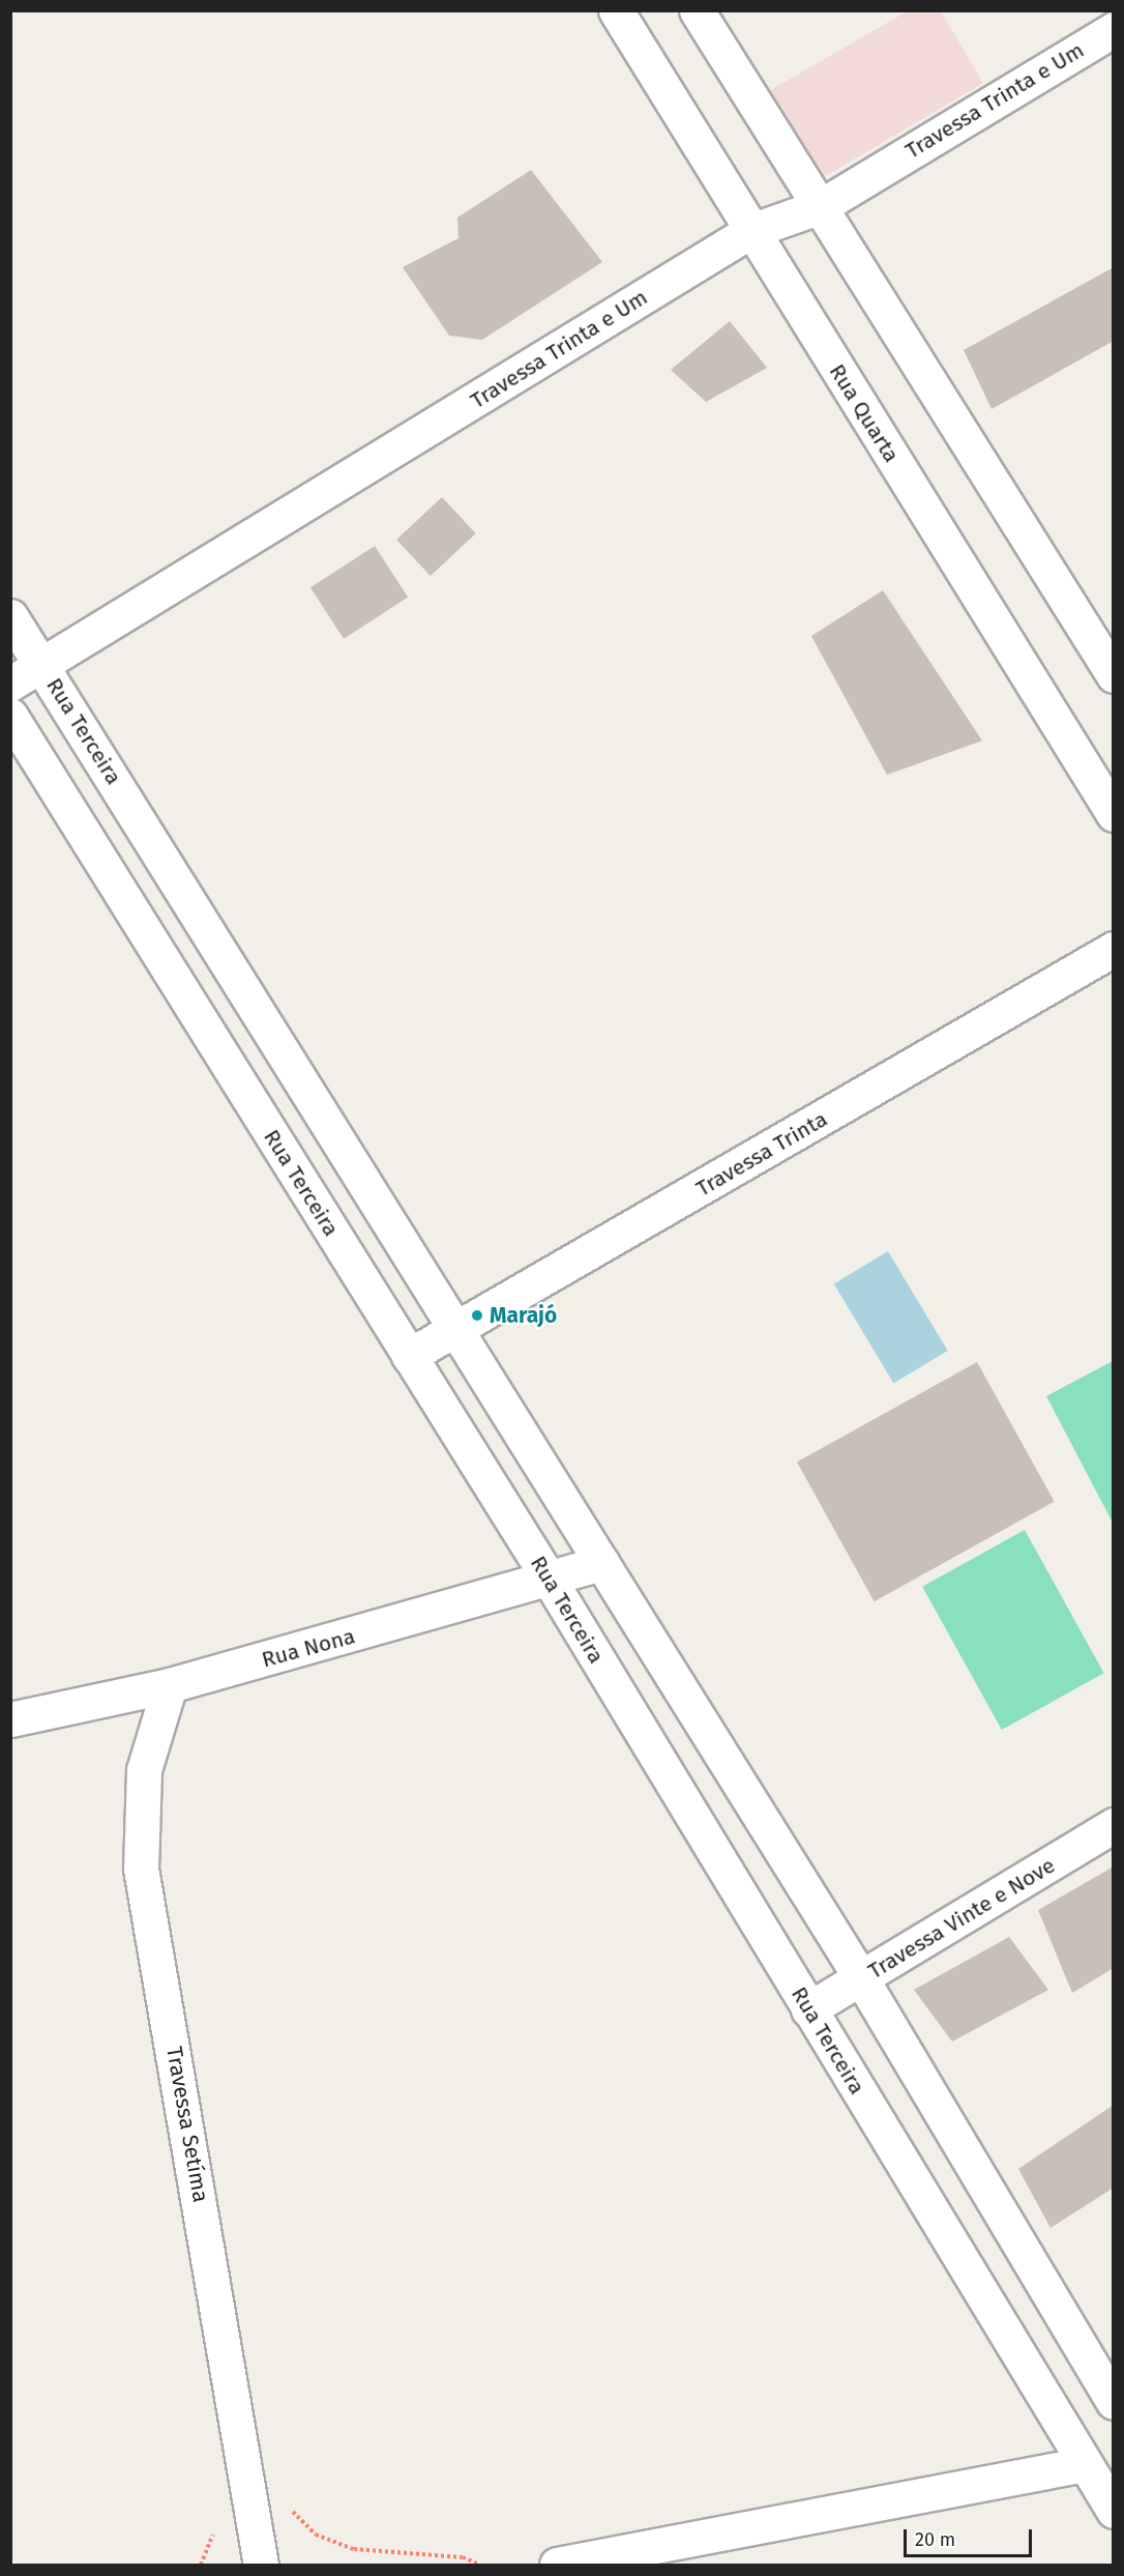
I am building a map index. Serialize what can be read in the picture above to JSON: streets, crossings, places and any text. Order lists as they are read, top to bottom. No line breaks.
{"streets":{"street":["Travessa Trinta e Um","Rua Quarta","Rua Terceira","Travessa Trinta","Rua Nona","Travessa Vinte e Nove","Travessa Setíma"]},"crossings":[["Travessa Trinta e Um","Rua Quarta"],["Travessa Trinta e Um","Rua Terceira"],["Rua Terceira","Travessa Trinta"],["Rua Terceira","Rua Nona"],["Rua Terceira","Travessa Vinte e Nove"],["Rua Nona","Travessa Setíma"]],"places":["Marajó"],"scale_bar":"20 m"}
